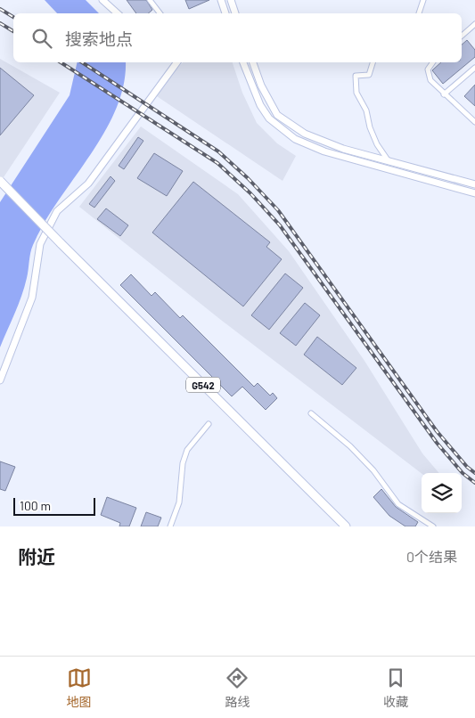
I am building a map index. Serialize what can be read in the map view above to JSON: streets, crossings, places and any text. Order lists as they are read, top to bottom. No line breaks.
{"streets":{"highway":["G542"]},"scale_bar":"100 m","page":{"search":"搜索地点","scale":"100 m","heading":["附近","0个结果"],"nav":["地图","路线","收藏"]}}
